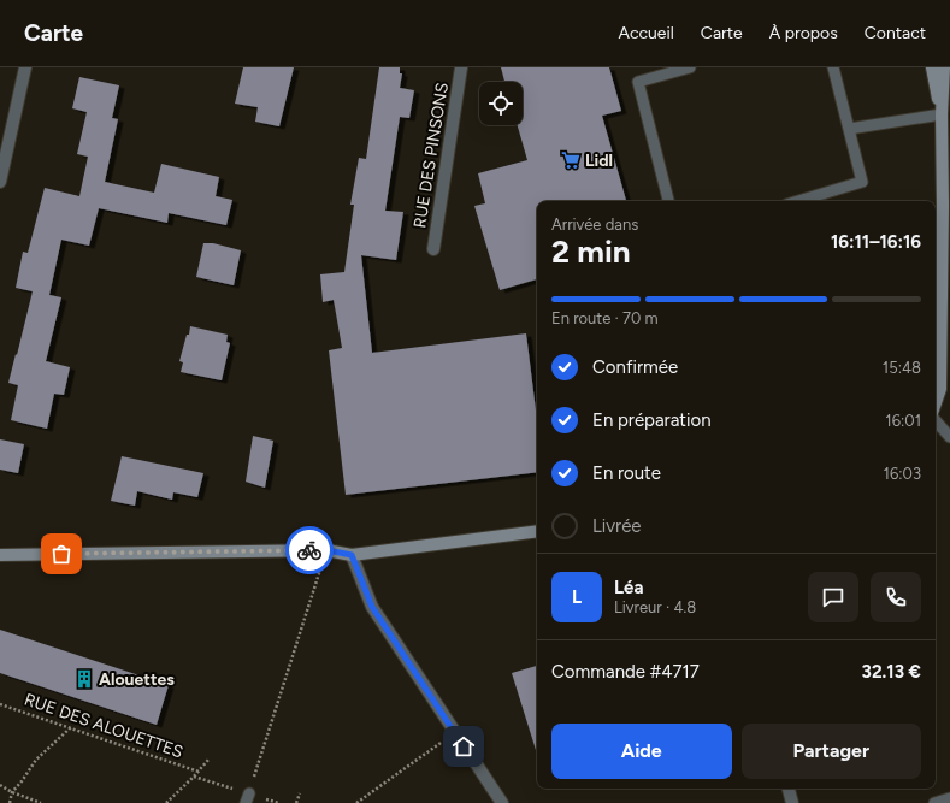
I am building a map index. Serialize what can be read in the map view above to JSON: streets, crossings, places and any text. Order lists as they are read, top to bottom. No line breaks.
{"streets":{"street":["RUE DES PINSONS"],"path":["RUE DES ALOUETTES"]},"places":{"supermarket":["Lidl"],"building":["Alouettes"]},"page":{"header":"Carte","nav":["Accueil","Carte","À propos","Contact"],"heading":["2 min","Arrivée dans","16:11–16:16"],"panel":["Léa","Livreur · 4.8","Commande #4717","32.13 €"],"bar":"En route · 70 m","list":[["Confirmée","15:48"],["En préparation","16:01"],["En route","16:03"],"Livrée"],"round":"L","buttons":["Aide","Partager"]}}
